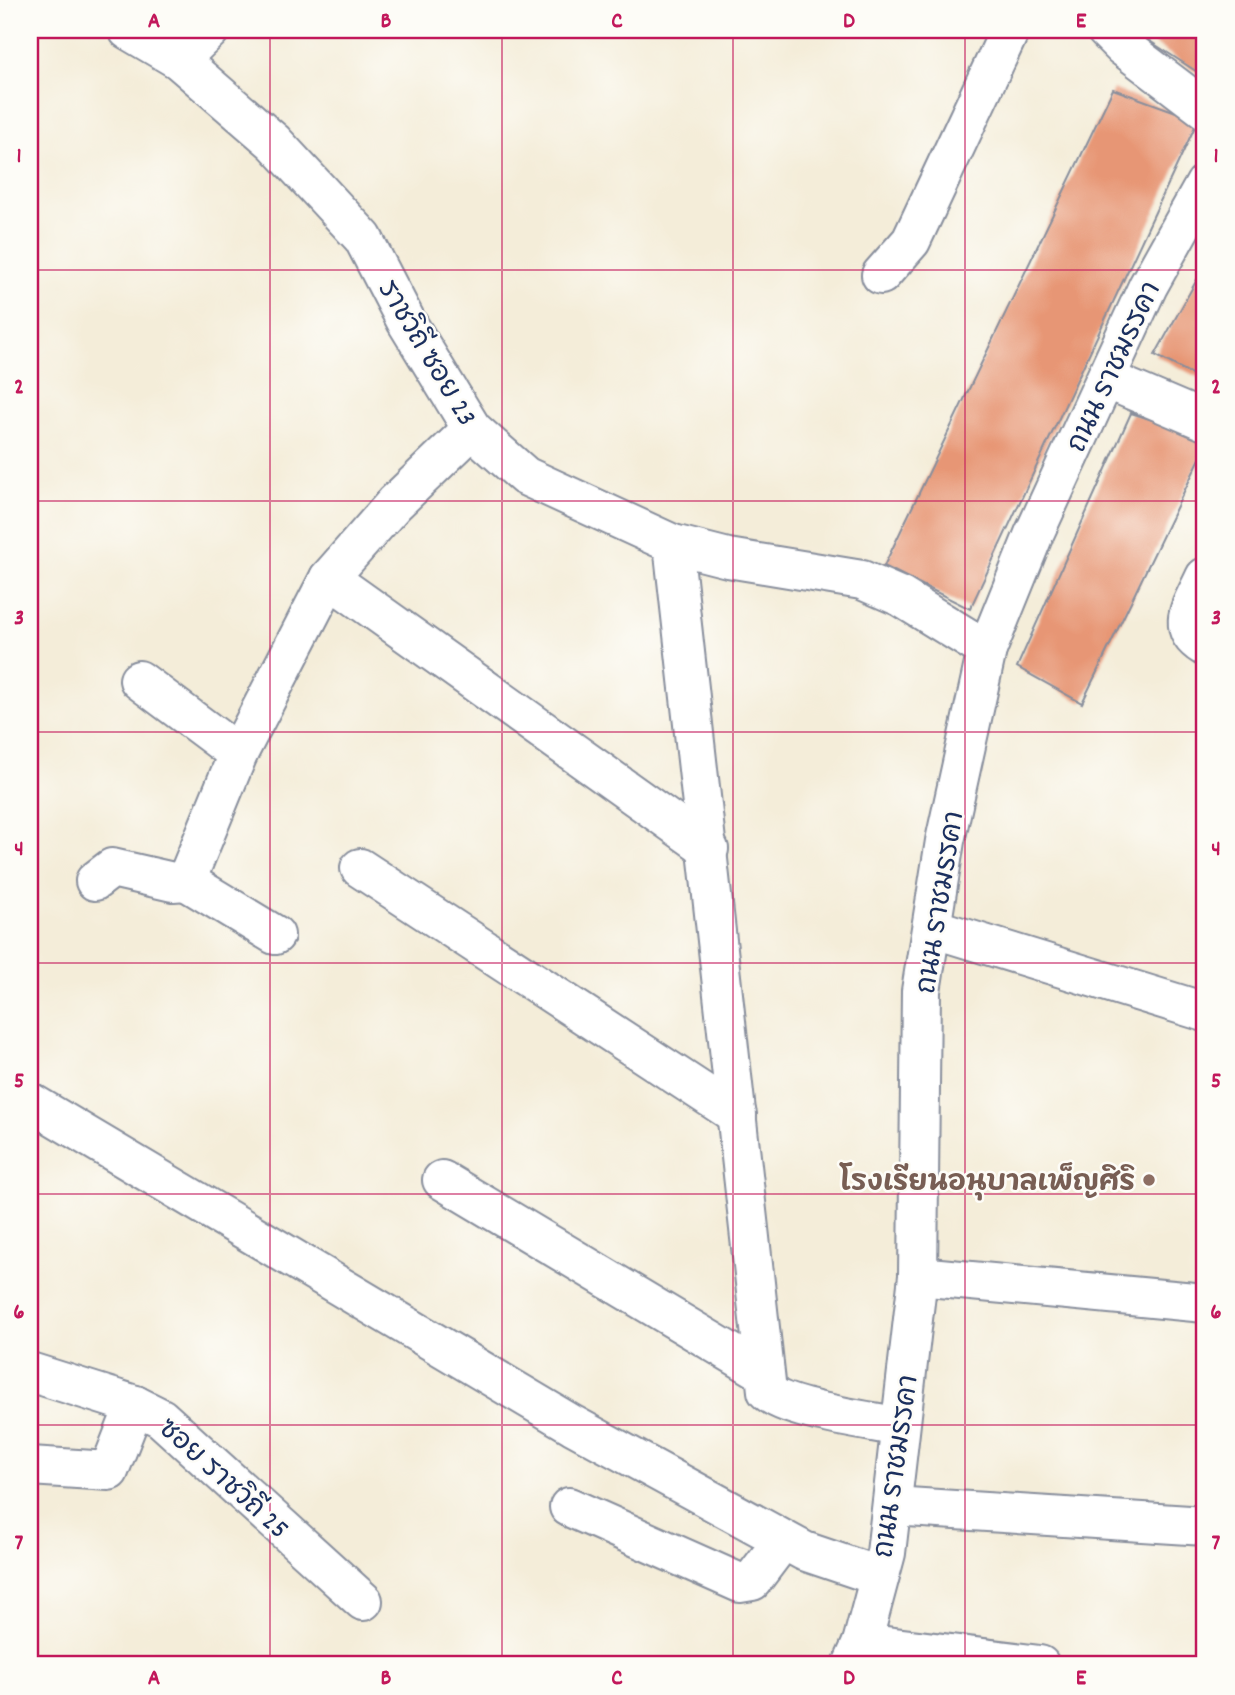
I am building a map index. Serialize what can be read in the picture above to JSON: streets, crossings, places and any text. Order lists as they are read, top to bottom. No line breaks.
{"streets":{"street":["ราชวิถี ซอย 23","ถนน ราชมรรคา","ซอย ราชวิถี 25"]},"crossings":[["ราชวิถี ซอย 23","ถนน ราชมรรคา"]],"places":["โรงเรียนอนุบาลเพ็ญศิริ"],"grid":{"columns":["A","B","C","D","E"],"rows":["1","2","3","4","5","6","7"]}}
